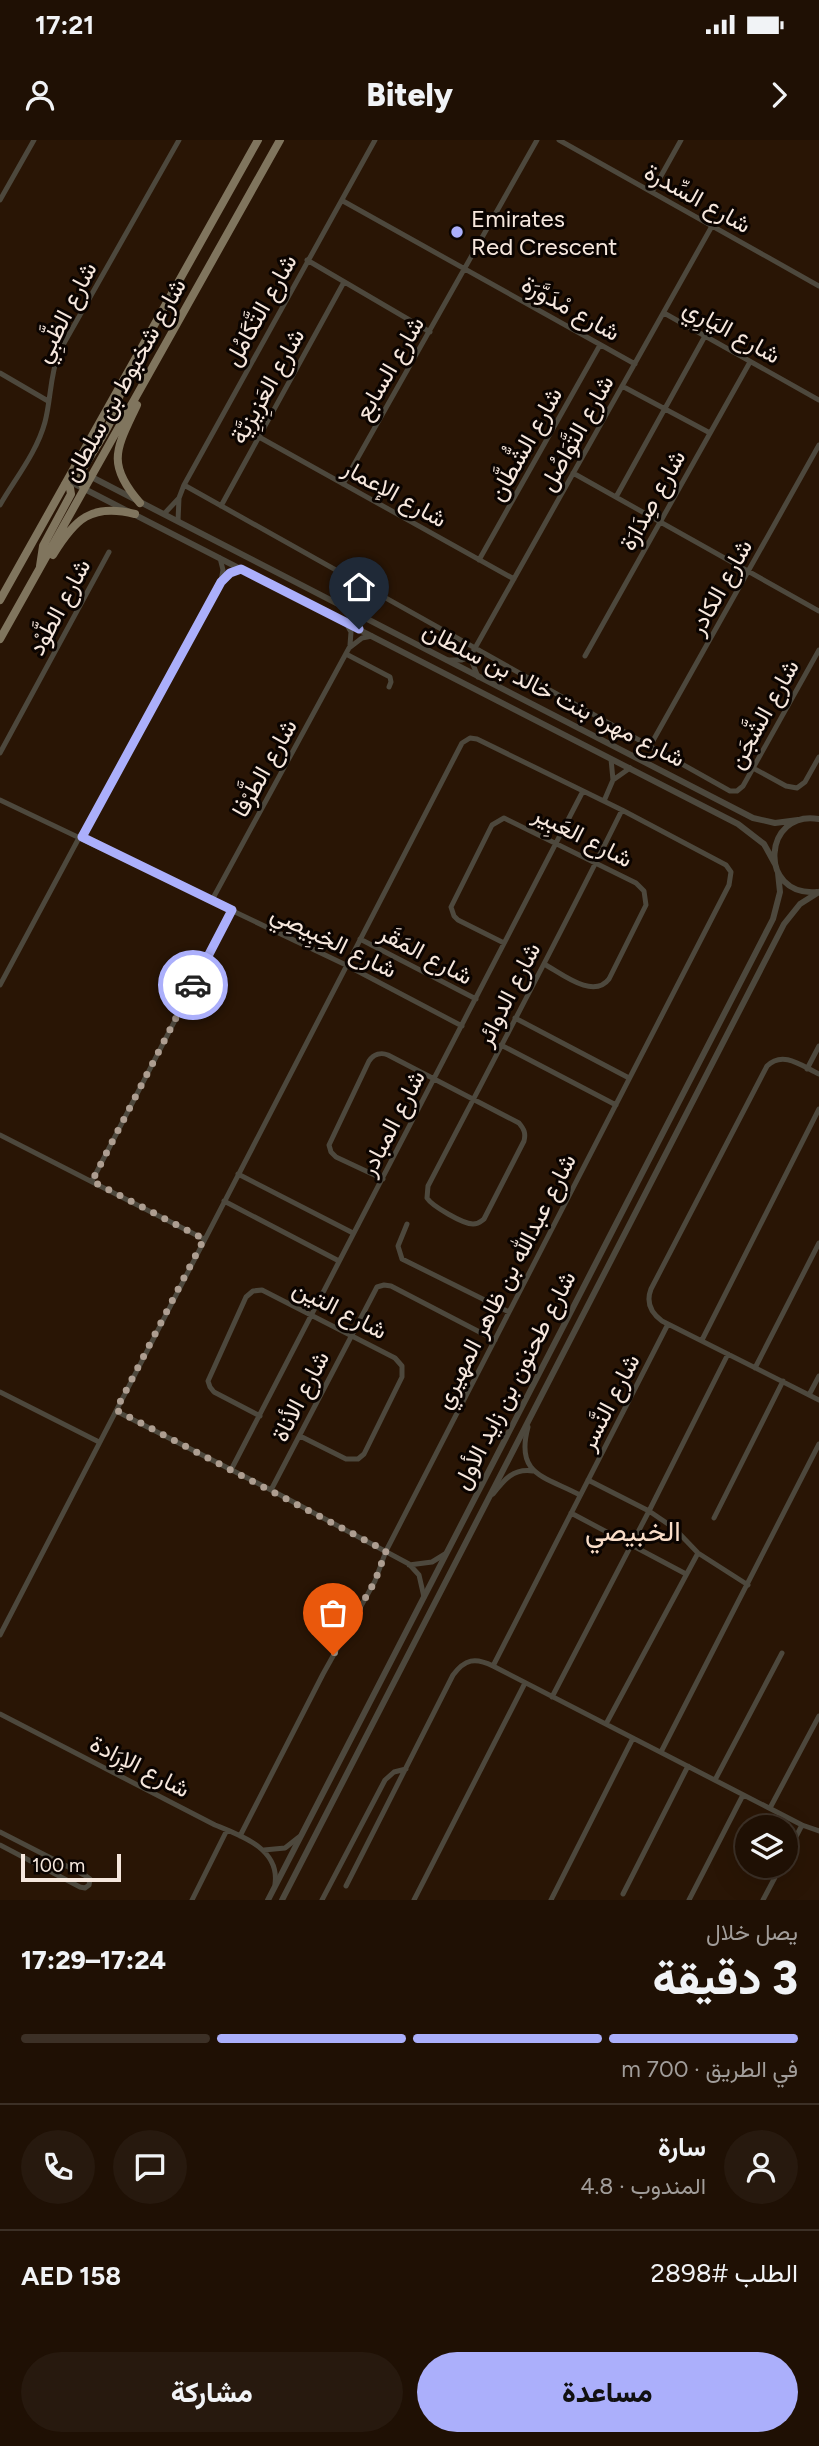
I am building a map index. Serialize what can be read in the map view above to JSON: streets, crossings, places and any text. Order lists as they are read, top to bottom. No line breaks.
{"streets":{"main road":["شارع شخبوط بن سلطان"],"street":["شارع السِّدرة","شارع مْدَوَّرَة","شارع التَّكَامُل","شارع الظَّبِي","شارع اليَارِي","شارع السابع","شارع العَزِيزِيَّة","شارع التَّوَاصُل","شارع الشُّطَّان","شارع الإعمار","شارع صِدَارَة","شارع الكادر","شارع الطَّوْد","شارع مهره بنت خالد بن سلطان","شارع الشَّجَن","شارع الطَّرْفا","شارع العَبِير","شارع الخِبِيصِي","شارع المَقَر","شارع الدوائر","شارع المبادر","شارع عبدالله بن ظاهر المهيري","شارع التين","شارع طحنون بن زايد الأول","شارع الأناة","شارع النَّسر","شارع الإرَادة"]},"crossings":[["شارع السِّدرة","شارع التَّوَاصُل"],["شارع مْدَوَّرَة","شارع التَّكَامُل"],["شارع مْدَوَّرَة","شارع السابع"],["شارع مْدَوَّرَة","شارع التَّوَاصُل"],["شارع مْدَوَّرَة","شارع الشُّطَّان"],["شارع التَّكَامُل","شارع مهره بنت خالد بن سلطان"],["شارع التَّكَامُل","شارع الشَّجَن"],["شارع اليَارِي","شارع التَّوَاصُل"],["شارع اليَارِي","شارع صِدَارَة"],["شارع السابع","شارع الإعمار"],["شارع شخبوط بن سلطان","شارع مهره بنت خالد بن سلطان"],["شارع العَزِيزِيَّة","شارع الإعمار"],["شارع العَزِيزِيَّة","شارع الشَّجَن"],["شارع التَّوَاصُل","شارع الإعمار"],["شارع التَّوَاصُل","شارع الشَّجَن"],["شارع الشُّطَّان","شارع الإعمار"],["شارع الكادر","شارع الشَّجَن"],["شارع مهره بنت خالد بن سلطان","شارع طحنون بن زايد الأول"],["شارع الطَّرْفا","شارع الخِبِيصِي"],["شارع العَبِير","شارع الدوائر"],["شارع العَبِير","شارع المبادر"],["شارع الخِبِيصِي","شارع المبادر"],["شارع الخِبِيصِي","شارع عبدالله بن ظاهر المهيري"],["شارع المَقَر","شارع المبادر"],["شارع المَقَر","شارع عبدالله بن ظاهر المهيري"],["شارع الدوائر","شارع عبدالله بن ظاهر المهيري"],["شارع المبادر","شارع عبدالله بن ظاهر المهيري"],["شارع المبادر","شارع التين"],["شارع عبدالله بن ظاهر المهيري","شارع الأناة"],["شارع عبدالله بن ظاهر المهيري","شارع الإرَادة"],["شارع التين","شارع الأناة"]],"districts":["الخبيصي"],"places":["Emirates Red Crescent"],"scale_bar":"100 m","page":{"status":"17:21","header":"Bitely","scale":"100 m","heading":["3 دقيقة","يصل خلال","17:24–17:29"],"panel":["سارة","المندوب · 4.8","الطلب #2898","AED 158"],"bar":"في الطريق · 700 m","buttons":["مساعدة","مشاركة"]}}
